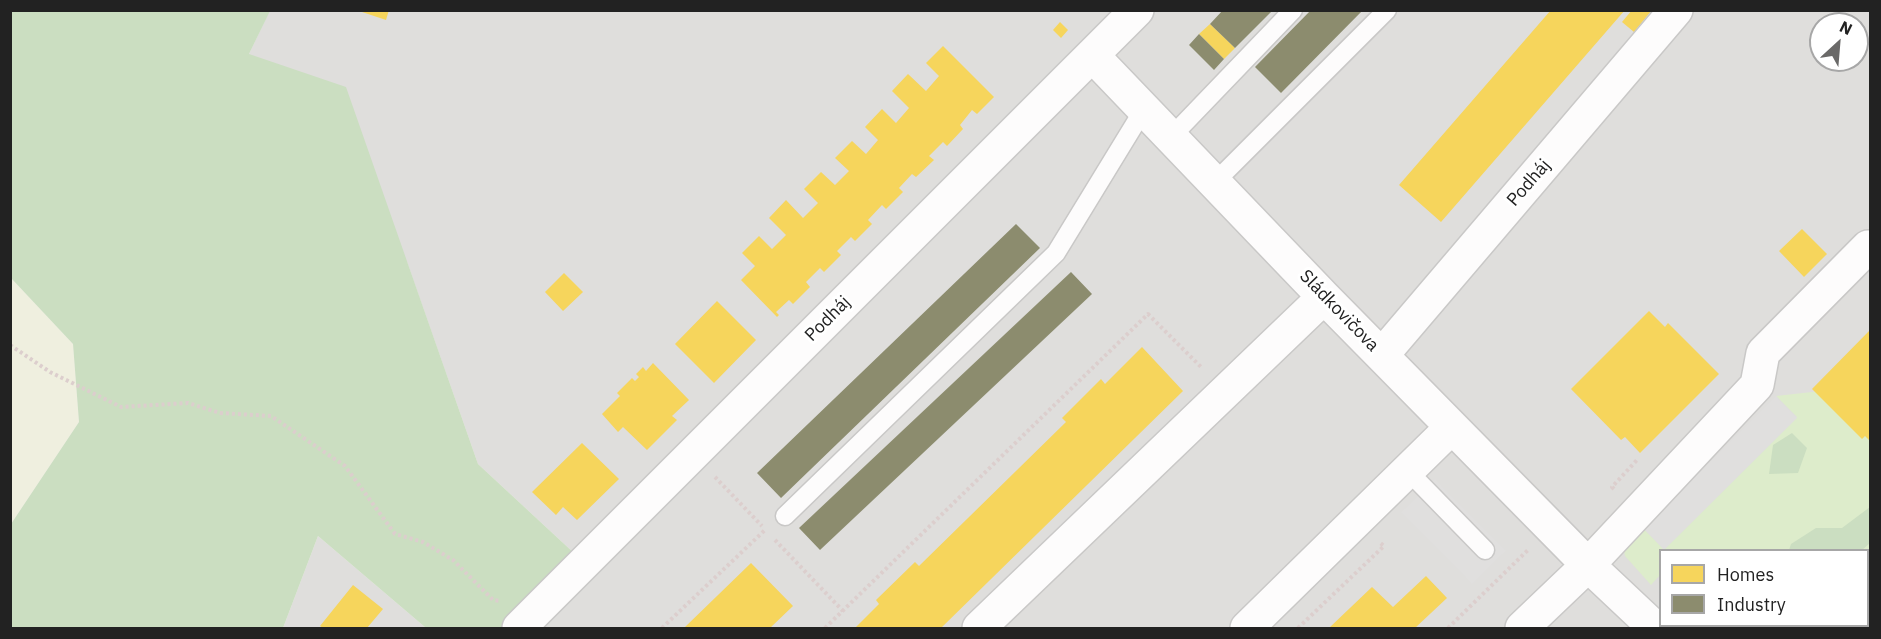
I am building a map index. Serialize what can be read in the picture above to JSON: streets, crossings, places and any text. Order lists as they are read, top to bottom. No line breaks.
{"streets":{"street":["Podháj","Sládkovičova"]},"crossings":[["Podháj","Sládkovičova"]],"legend":["Homes","Industry"],"north":"top right"}
